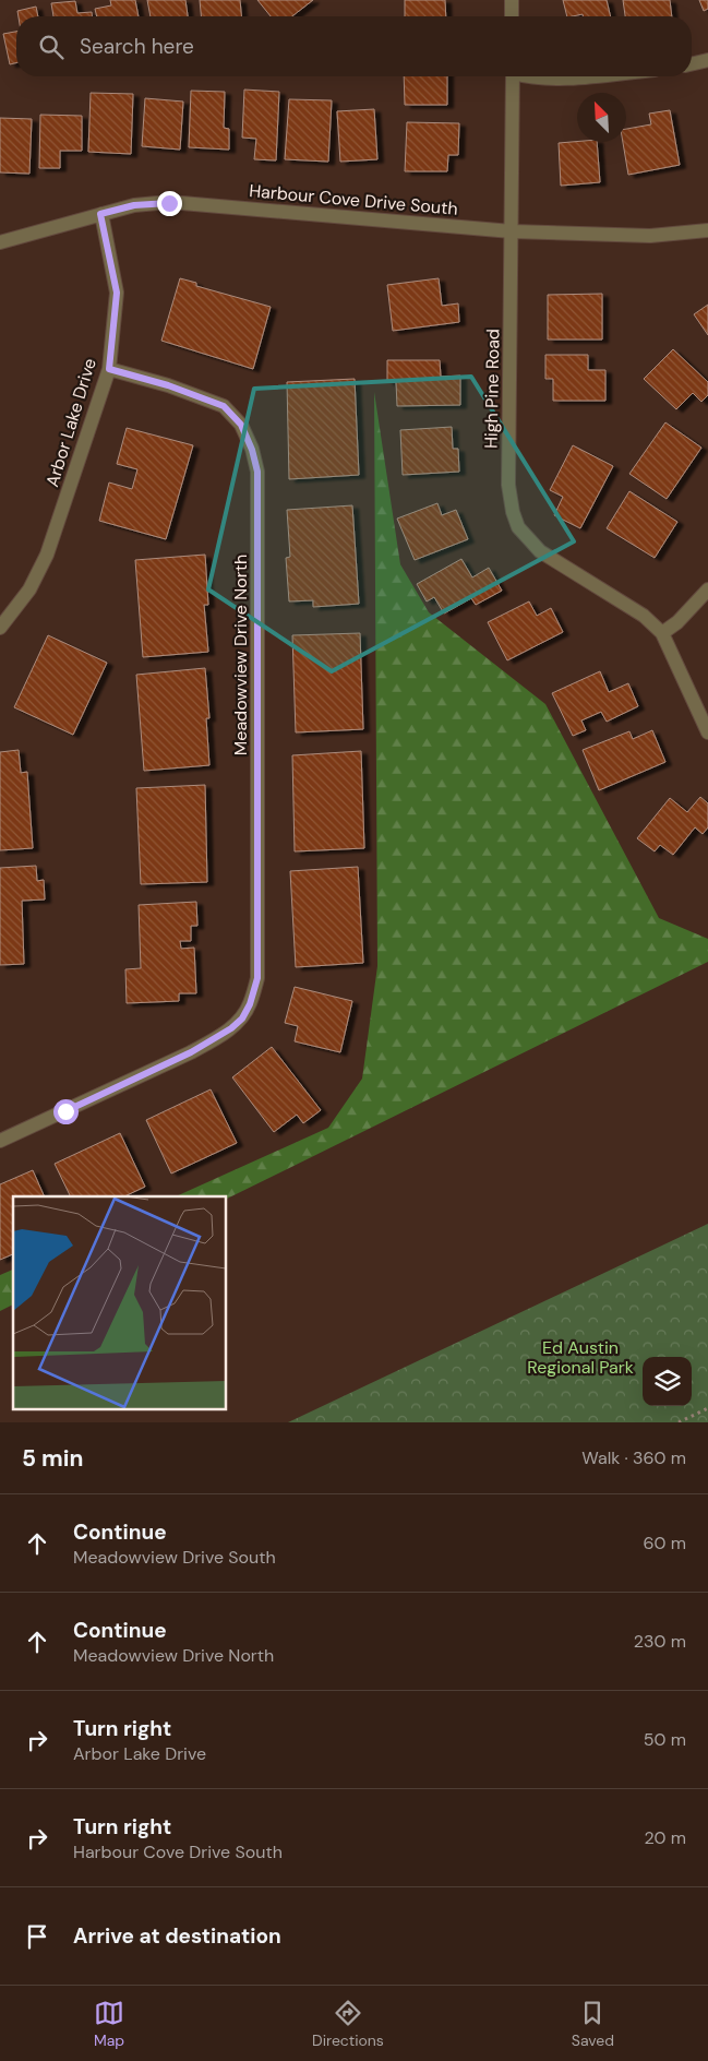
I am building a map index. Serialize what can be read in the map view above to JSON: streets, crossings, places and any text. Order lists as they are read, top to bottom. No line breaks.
{"streets":{"street":["Harbour Cove Drive South","High Pine Road","Arbor Lake Drive","Meadowview Drive North"]},"crossings":[["Harbour Cove Drive South","High Pine Road"],["Harbour Cove Drive South","Arbor Lake Drive"],["Arbor Lake Drive","Meadowview Drive North"]],"parks":["Ed Austin Regional Park"],"north":"top left","page":{"search":"Search here","heading":["5 min","Walk · 360 m"],"list":[["Continue","Meadowview Drive South","60 m"],["Continue","Meadowview Drive North","230 m"],["Turn right","Arbor Lake Drive","50 m"],["Turn right","Harbour Cove Drive South","20 m"],"Arrive at destination"],"nav":["Map","Directions","Saved"]}}
